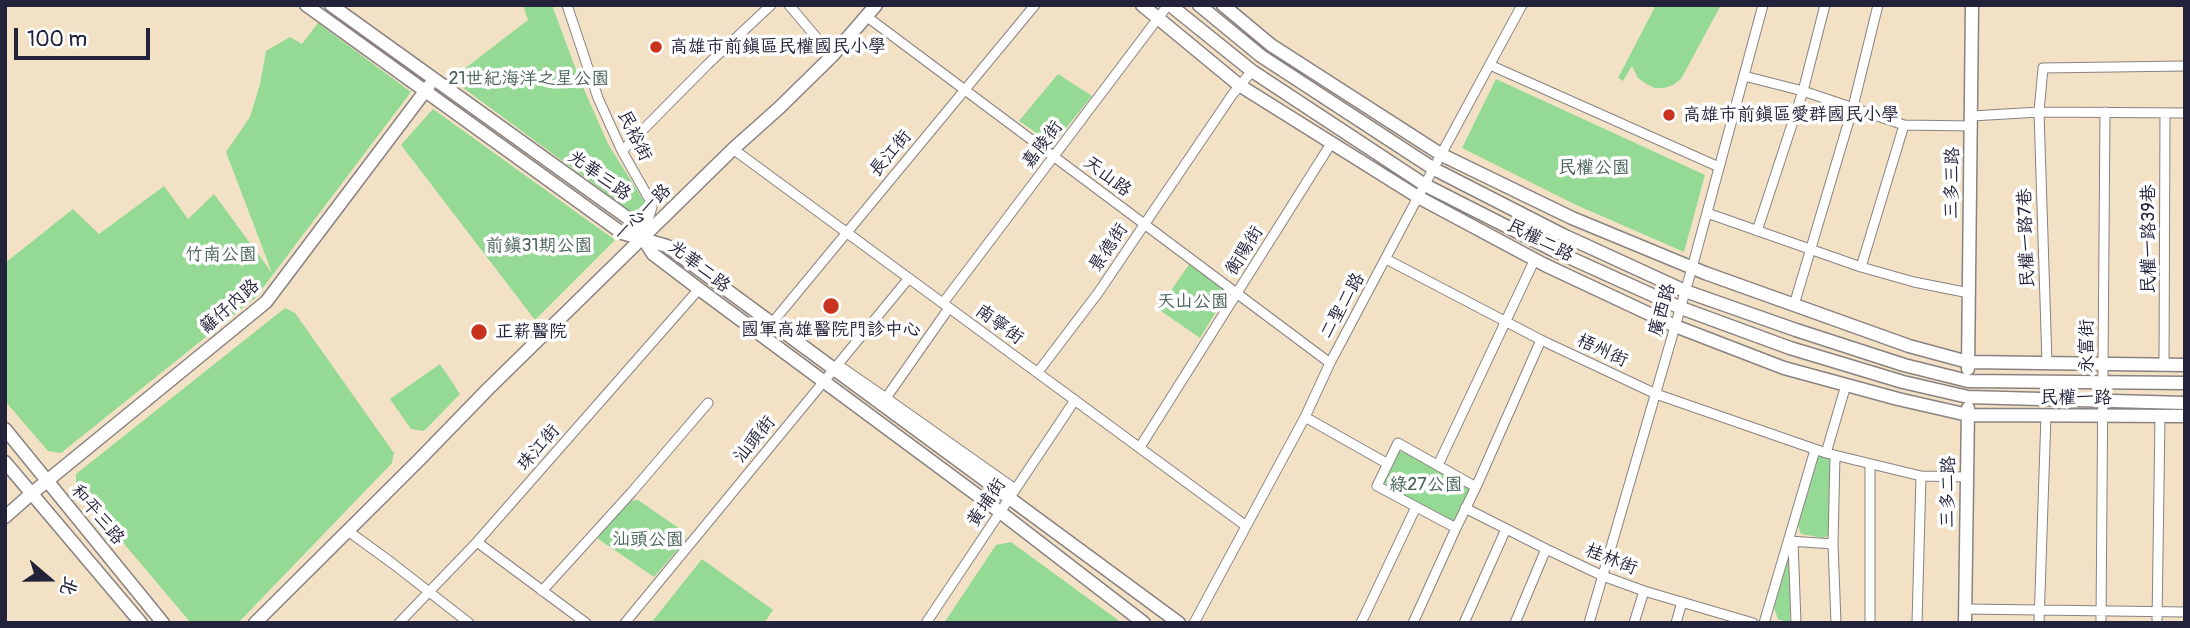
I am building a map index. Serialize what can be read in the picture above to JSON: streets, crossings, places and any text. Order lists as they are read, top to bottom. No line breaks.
{"streets":{"street":["民裕街","嘉陵街","長江街","光華三路","天山路","三多三路","一心一路","民權一路7巷","民權一路39巷","民權二路","景德街","衡陽街","光華二路","二聖二路","籬仔內路","廣西路","南寧街","永富街","梧州街","民權一路","汕頭街","珠江街","三多二路","黃埔街","和平三路","桂林街"]},"crossings":[["民裕街","光華三路"],["民裕街","一心一路"],["民裕街","光華二路"],["嘉陵街","天山路"],["嘉陵街","民權二路"],["嘉陵街","南寧街"],["長江街","天山路"],["長江街","光華二路"],["長江街","南寧街"],["光華三路","一心一路"],["光華三路","光華二路"],["光華三路","籬仔內路"],["天山路","一心一路"],["天山路","景德街"],["天山路","衡陽街"],["天山路","二聖二路"],["三多三路","民權二路"],["三多三路","民權一路"],["三多三路","三多二路"],["一心一路","光華二路"],["一心一路","南寧街"],["民權一路7巷","民權一路"],["民權一路39巷","民權一路"],["民權二路","景德街"],["民權二路","衡陽街"],["民權二路","二聖二路"],["民權二路","廣西路"],["民權二路","民權一路"],["民權二路","三多二路"],["景德街","南寧街"],["衡陽街","南寧街"],["光華二路","汕頭街"],["光華二路","珠江街"],["光華二路","黃埔街"],["二聖二路","南寧街"],["二聖二路","梧州街"],["籬仔內路","和平三路"],["廣西路","梧州街"],["廣西路","桂林街"],["南寧街","汕頭街"],["南寧街","黃埔街"],["永富街","民權一路"],["梧州街","三多二路"],["民權一路","三多二路"]],"parks":["21世紀海洋之星公園","民權公園","前鎮31期公園","竹南公園","天山公園","綠27公園","汕頭公園"],"places":["高雄市前鎮區民權國民小學","高雄市前鎮區愛群國民小學","國軍高雄醫院門診中心","正薪醫院"],"scale_bar":"100 m","north":"right"}
